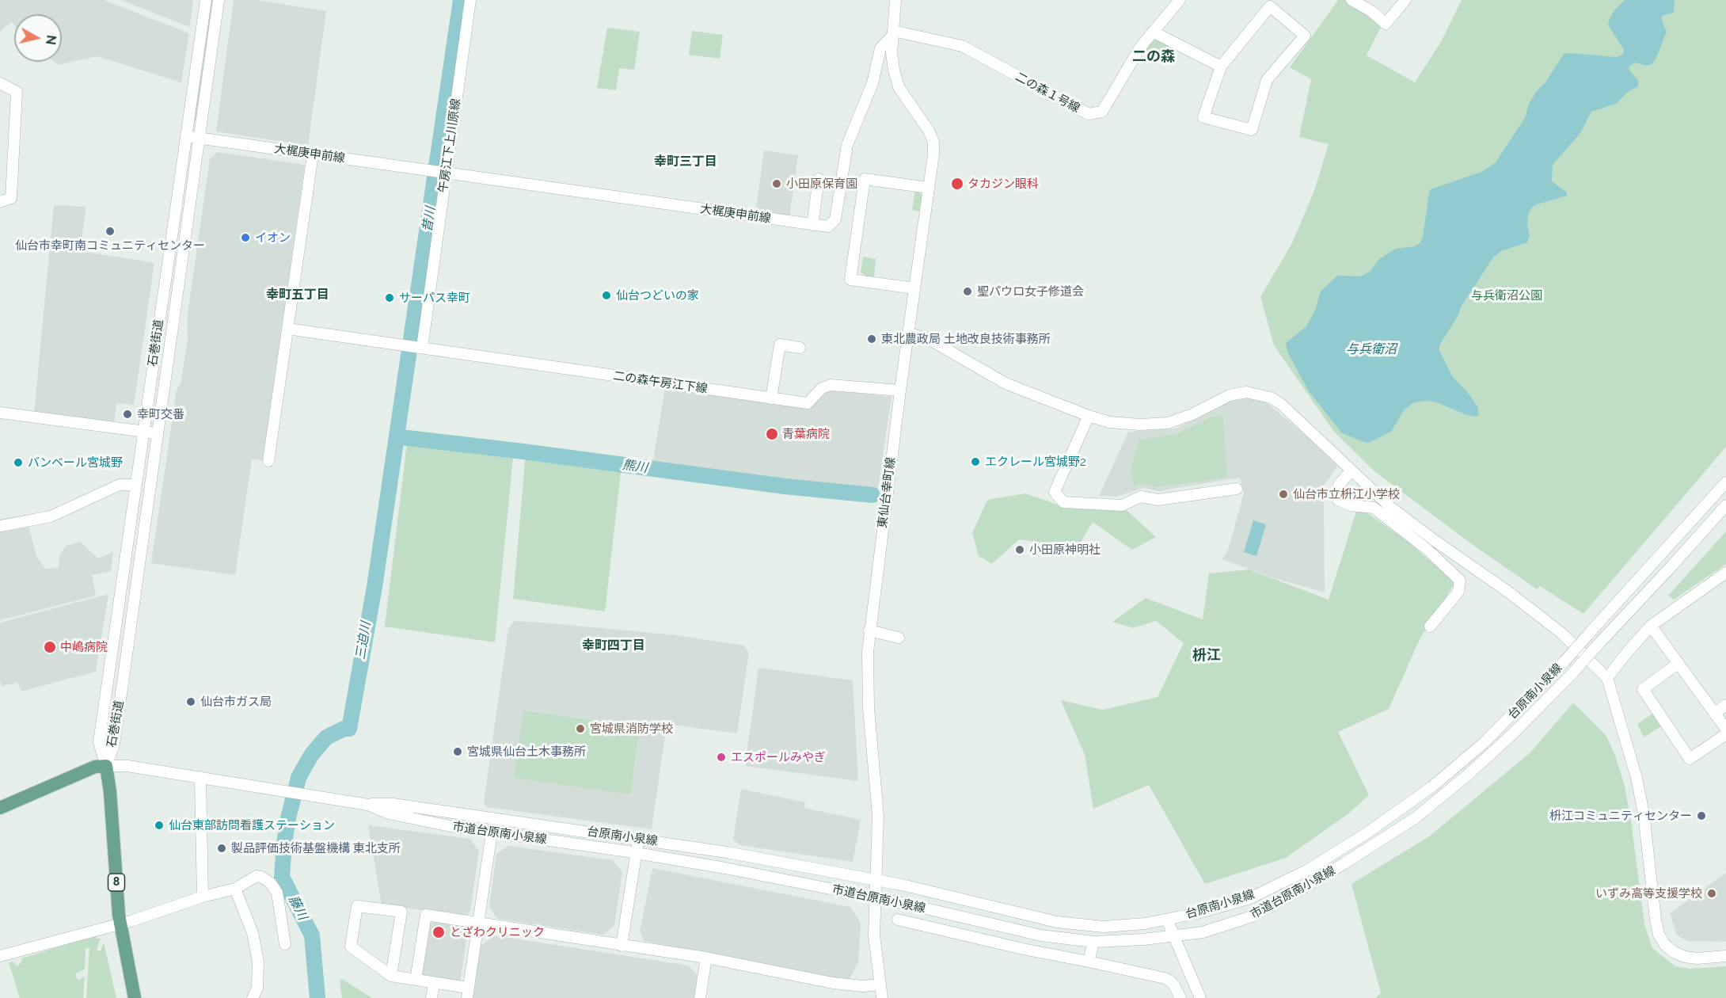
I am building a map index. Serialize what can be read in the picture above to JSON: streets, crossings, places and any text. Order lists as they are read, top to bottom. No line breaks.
{"streets":{"main road":["8"],"street":["二の森１号線","午房江下上川原線","大梶庚申前線","石巻街道","二の森午房江下線","東仙台幸町線","台原南小泉線","市道台原南小泉線"]},"crossings":[["二の森１号線","大梶庚申前線"],["二の森１号線","東仙台幸町線"],["午房江下上川原線","大梶庚申前線"],["午房江下上川原線","二の森午房江下線"],["大梶庚申前線","石巻街道"],["大梶庚申前線","東仙台幸町線"],["石巻街道","市道台原南小泉線"],["石巻街道","8"],["二の森午房江下線","東仙台幸町線"],["東仙台幸町線","台原南小泉線"],["東仙台幸町線","市道台原南小泉線"],["台原南小泉線","市道台原南小泉線"],["市道台原南小泉線","8"]],"districts":["二の森","幸町三丁目","幸町五丁目","幸町四丁目","枡江"],"water":["昔川","与兵衛沼","熊川","三迫川","藤川"],"parks":["与兵衛沼公園"],"places":["小田原保育園","タカジン眼科","仙台市幸町南コミュニティセンター","イオン","聖パウロ女子修道会","仙台つどいの家","サーパス幸町","東北農政局 土地改良技術事務所","幸町交番","青葉病院","エクレール宮城野2","バンベール宮城野","仙台市立枡江小学校","小田原神明社","中嶋病院","仙台市ガス局","宮城県消防学校","宮城県仙台土木事務所","エスポールみやぎ","枡江コミュニティセンター","仙台東部訪問看護ステーション","製品評価技術基盤機構 東北支所","いずみ高等支援学校","とざわクリニック"],"north":"right"}
